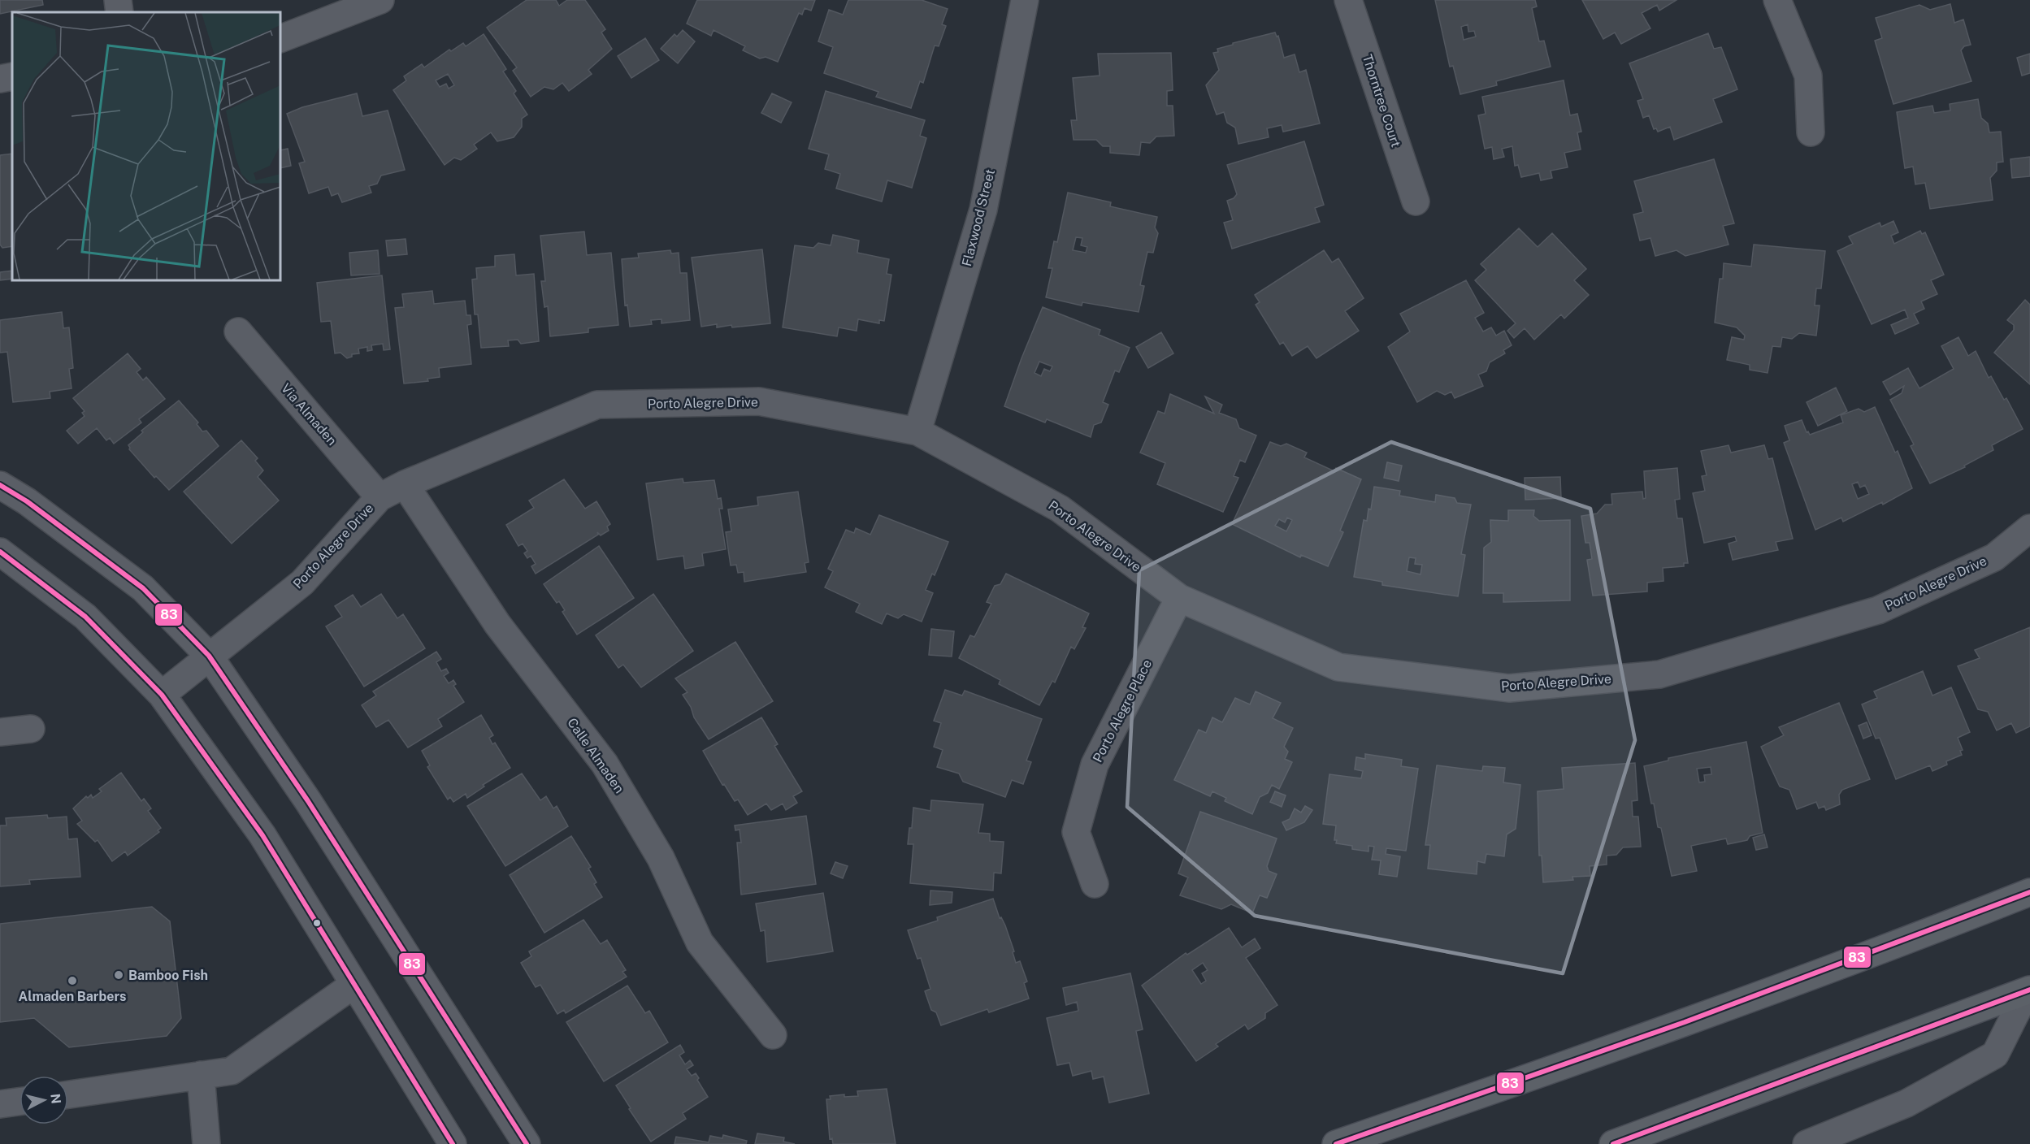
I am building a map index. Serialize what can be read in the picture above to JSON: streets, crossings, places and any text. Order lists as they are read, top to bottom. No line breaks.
{"streets":{"street":["Thorntree Court","Flaxwood Street","Porto Alegre Drive","Via Almaden","Porto Alegre Place","Calle Almaden"]},"crossings":[["Flaxwood Street","Porto Alegre Drive"],["Porto Alegre Drive","Via Almaden"],["Porto Alegre Drive","Porto Alegre Place"],["Porto Alegre Drive","Calle Almaden"]],"places":["Bamboo Fish","Almaden Barbers"],"lines":["transit line 83"],"north":"right"}
